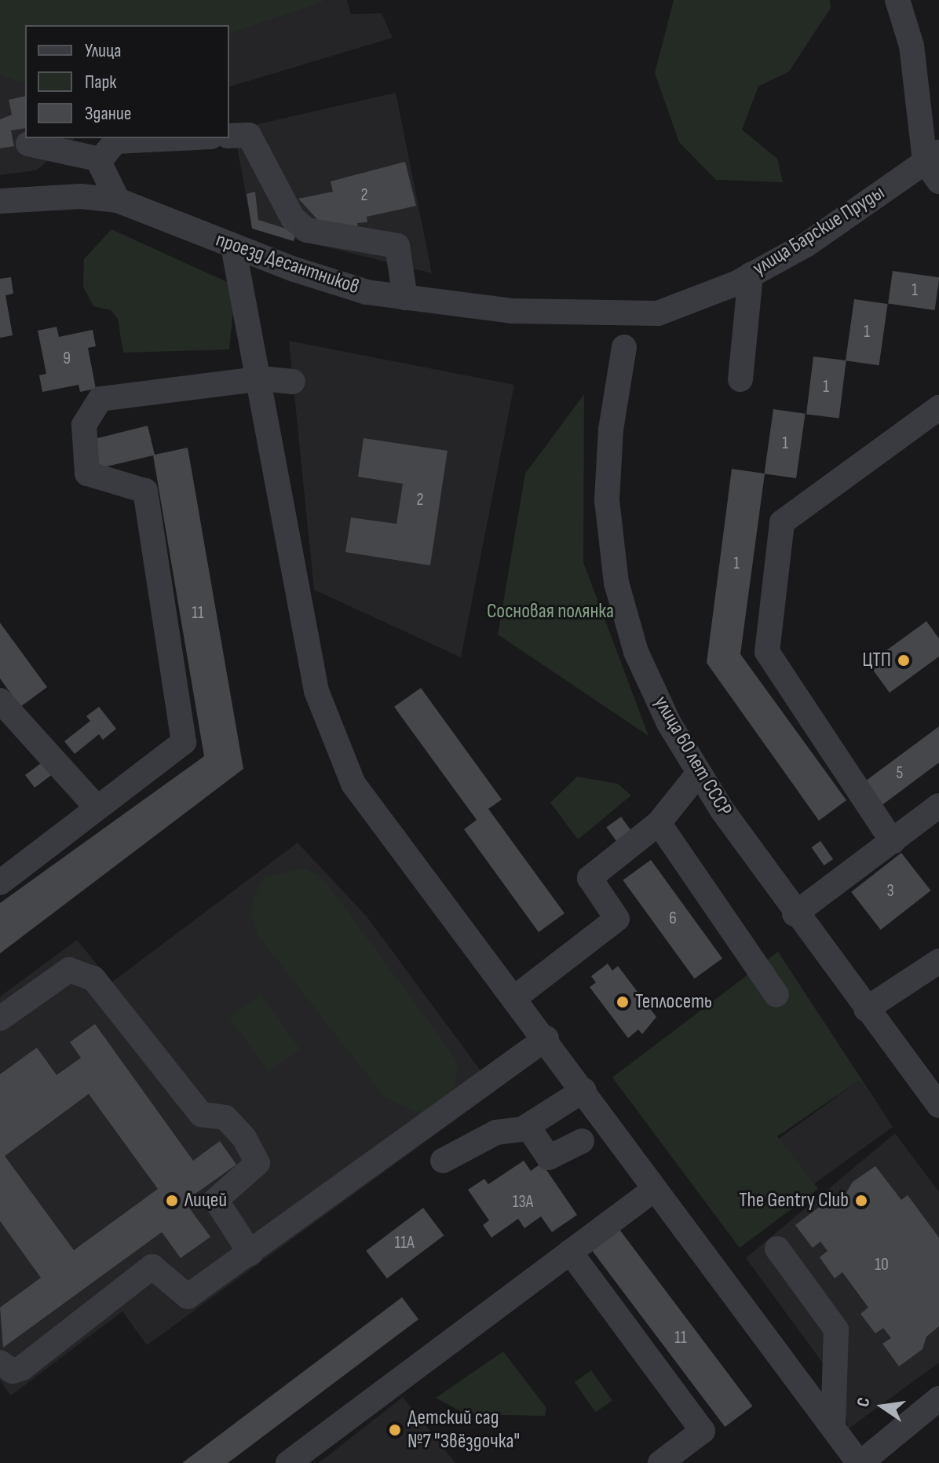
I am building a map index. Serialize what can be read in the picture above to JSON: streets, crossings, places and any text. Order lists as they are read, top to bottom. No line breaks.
{"streets":{"street":["улица Барские Пруды","проезд Десантников","улица 60 лет СССР"]},"crossings":[["улица Барские Пруды","проезд Десантников"]],"parks":["Сосновая полянка"],"places":["ЦТП","Теплосеть","Лицей","The Gentry Club","Детский сад №7 \"Звёздочка\""],"house_numbers":["2","1","1","9","1","1","2","1","11","5","3","6","13А","11А","10","11"],"legend":["Улица","Парк","Здание"],"north":"left"}
